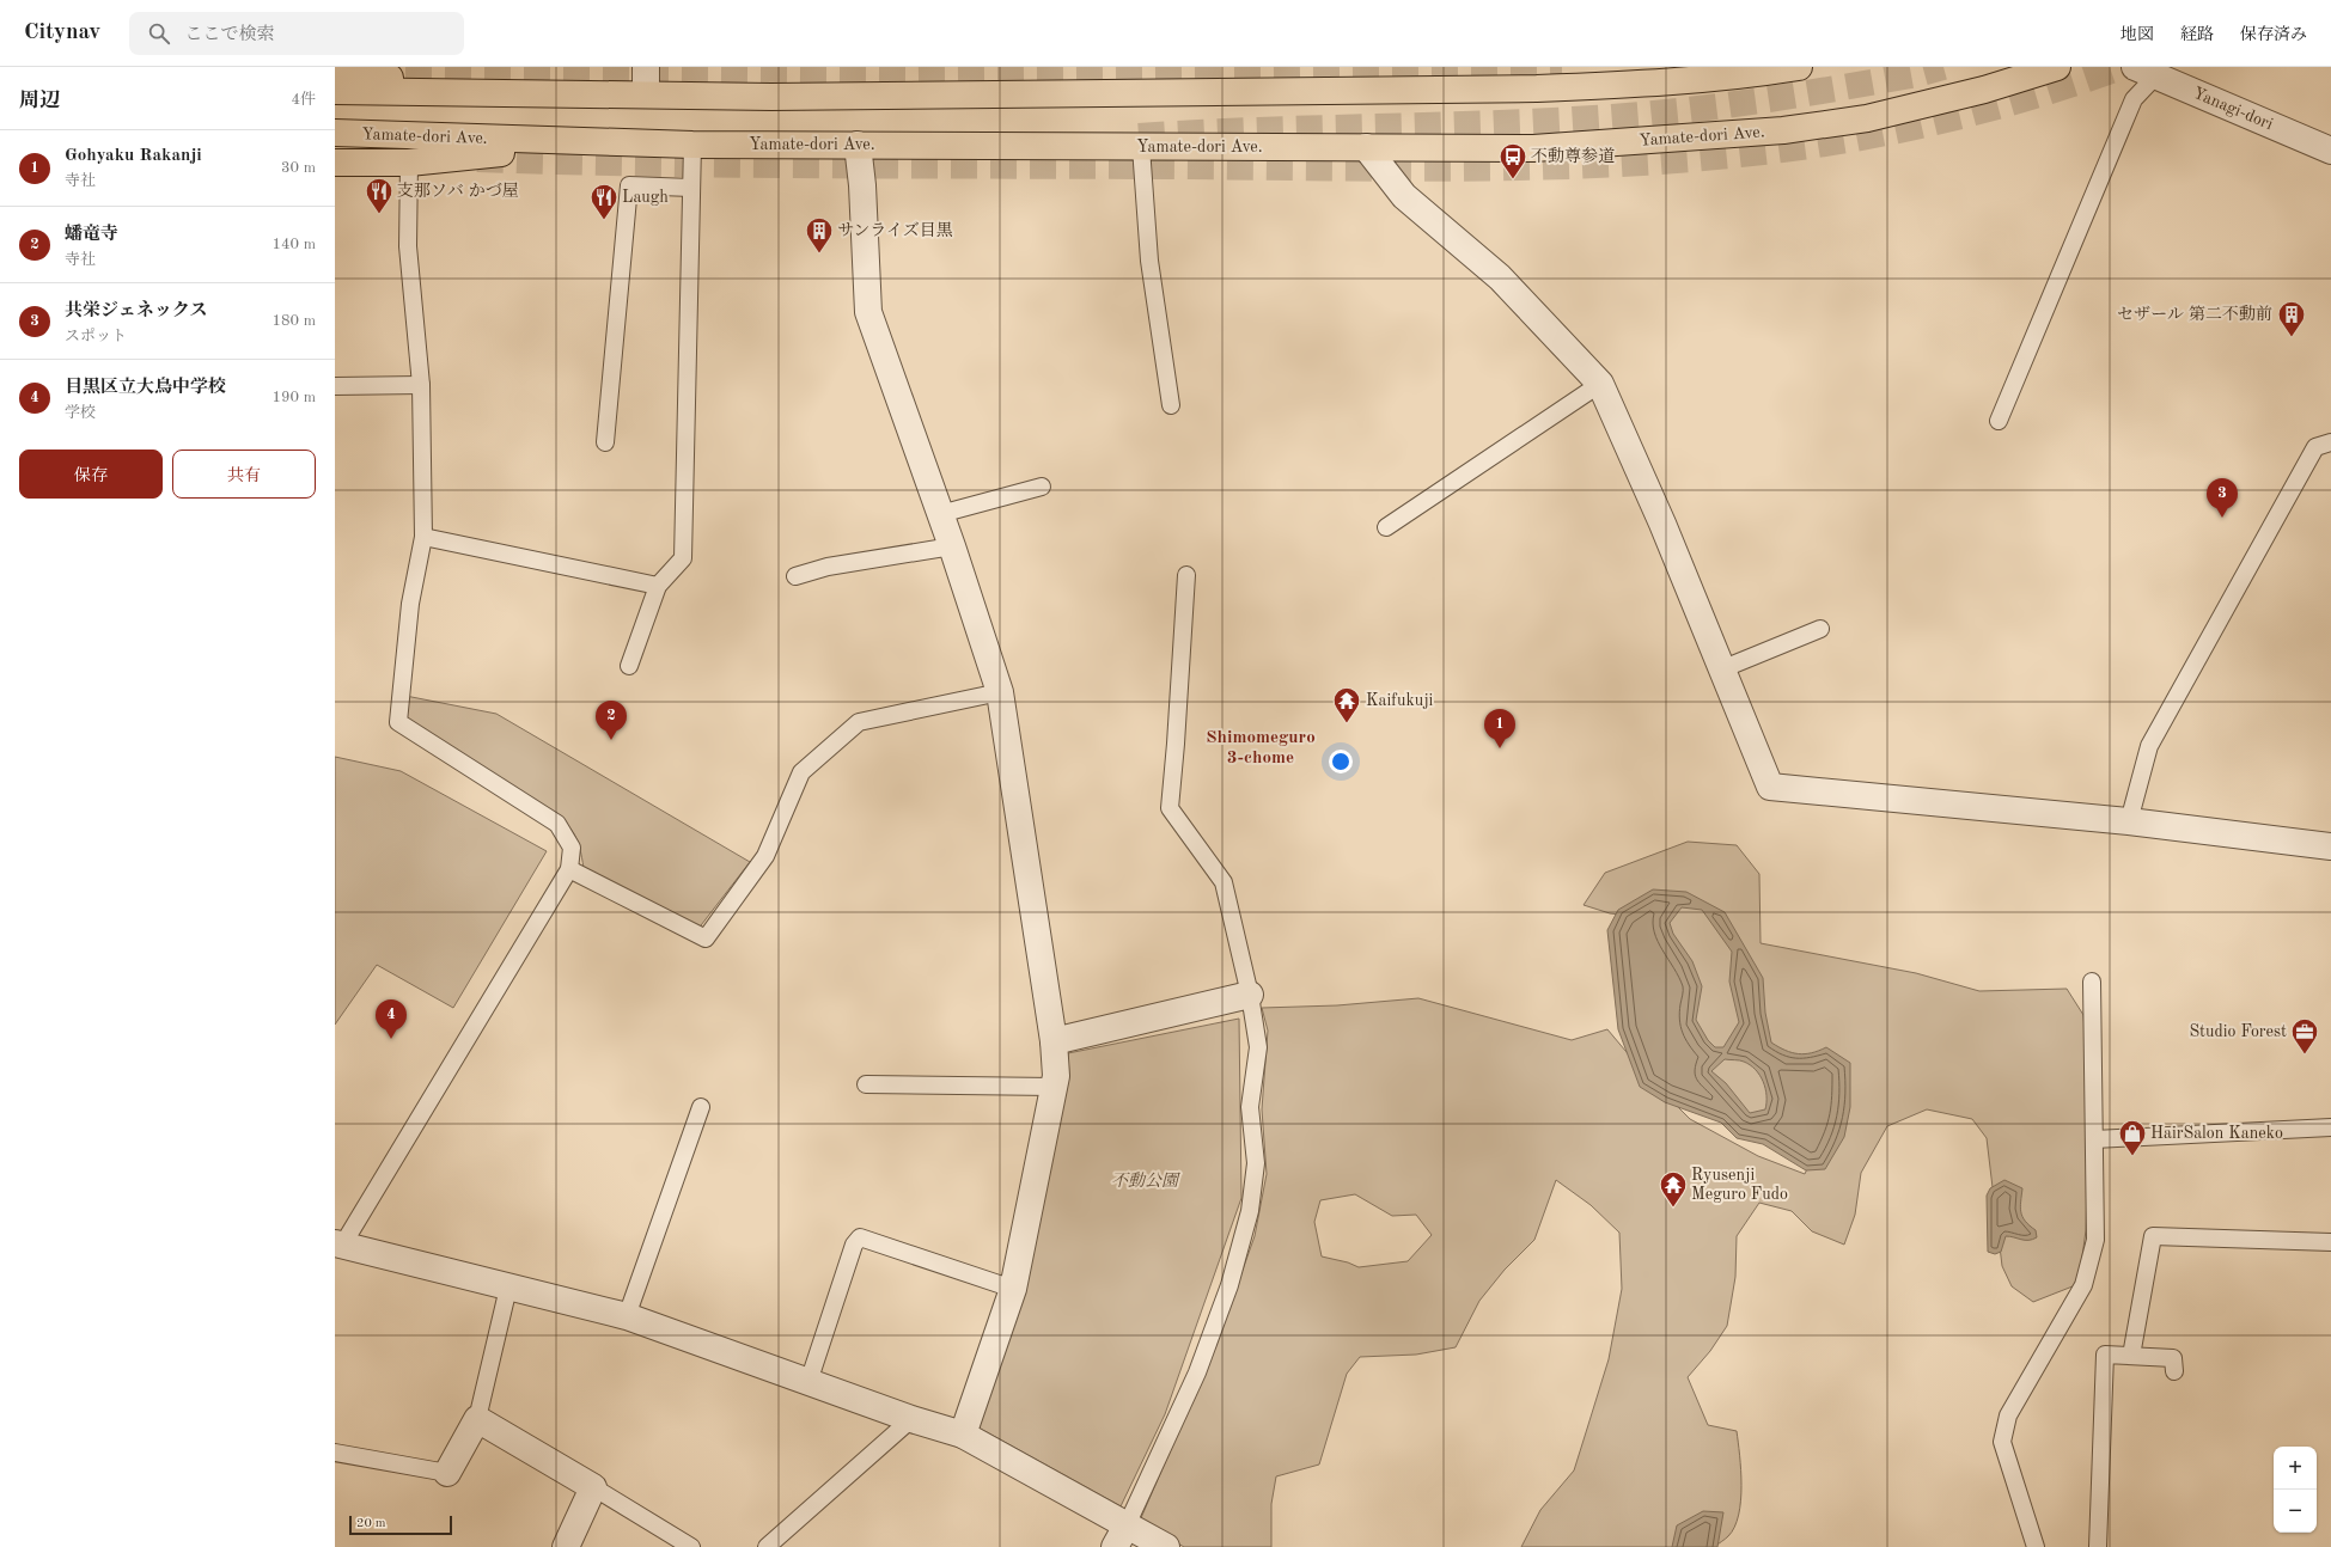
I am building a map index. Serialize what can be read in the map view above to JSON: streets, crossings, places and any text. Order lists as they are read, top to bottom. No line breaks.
{"streets":{"main road":["Yamate-dori Ave."],"street":["Yanagi-dori"]},"districts":["Shimomeguro 3-chome"],"parks":["不動公園"],"places":{"bus stop":["不動尊参道"],"restaurant":["支那ソバ かづ屋","Laugh"],"building":["サンライズ目黒","セザール 第二不動前"],"temple":["Kaifukuji","Ryusenji Meguro Fudo"],"office":["Studio Forest"],"shop":["HairSalon Kaneko"]},"scale_bar":"20 m","page":{"header":"Citynav","search":"ここで検索","nav":["地図","経路","保存済み"],"heading":["周辺","4件"],"list":[{"mark":"1","name":"Gohyaku Rakanji","note":"寺社","value":"30 m"},{"mark":"2","name":"蟠竜寺","note":"寺社","value":"140 m"},{"mark":"3","name":"共栄ジェネックス","note":"スポット","value":"180 m"},{"mark":"4","name":"目黒区立大鳥中学校","note":"学校","value":"190 m"}],"buttons":["保存","共有"],"pins":["3","2","1","4"],"map_buttons":["+","−"],"scale":"20 m"}}
